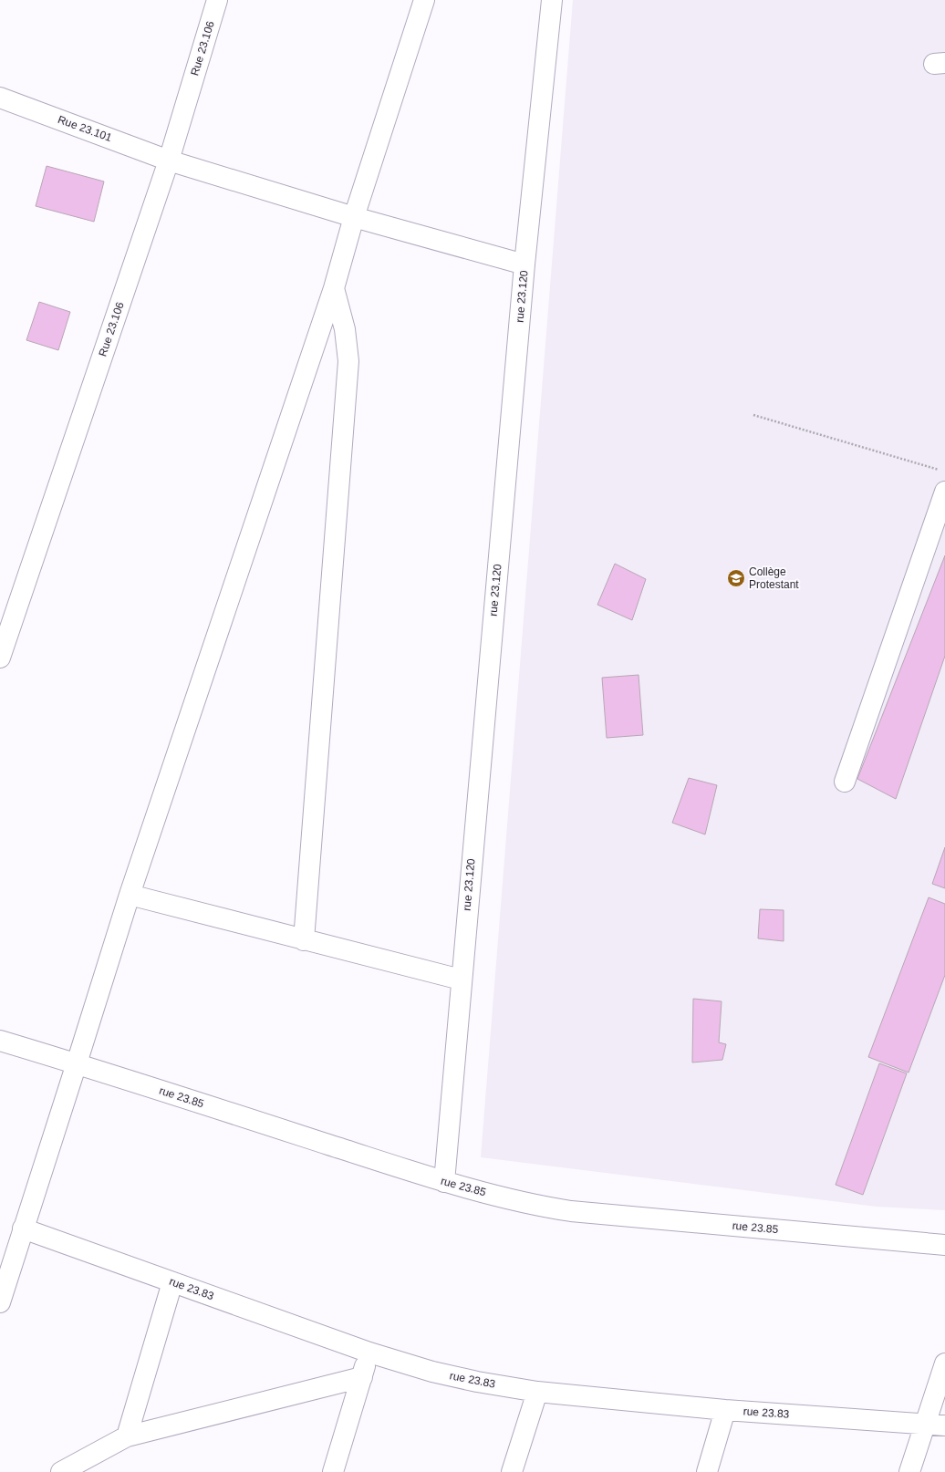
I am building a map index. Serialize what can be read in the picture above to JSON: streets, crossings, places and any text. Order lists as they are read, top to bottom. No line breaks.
{"streets":{"street":["Rue 23.106","Rue 23.101","rue 23.120","rue 23.85","rue 23.83"]},"crossings":[["Rue 23.106","Rue 23.101"],["Rue 23.101","rue 23.120"],["rue 23.120","rue 23.85"]],"places":{"school or university":["Collège Protestant"]}}
